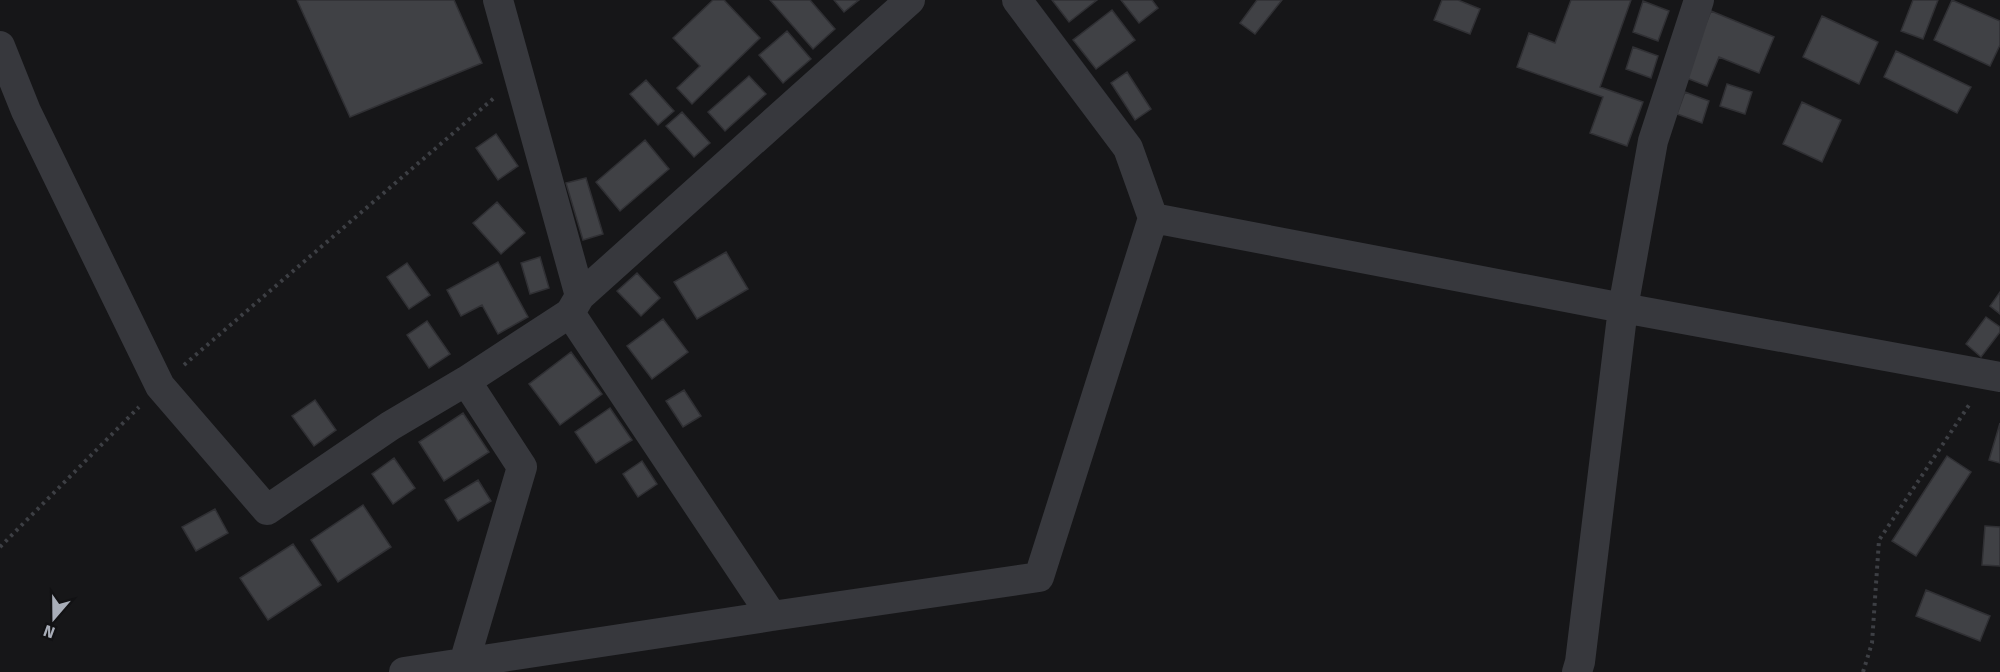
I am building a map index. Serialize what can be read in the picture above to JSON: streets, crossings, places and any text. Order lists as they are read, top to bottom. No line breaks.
{"north":"bottom"}
